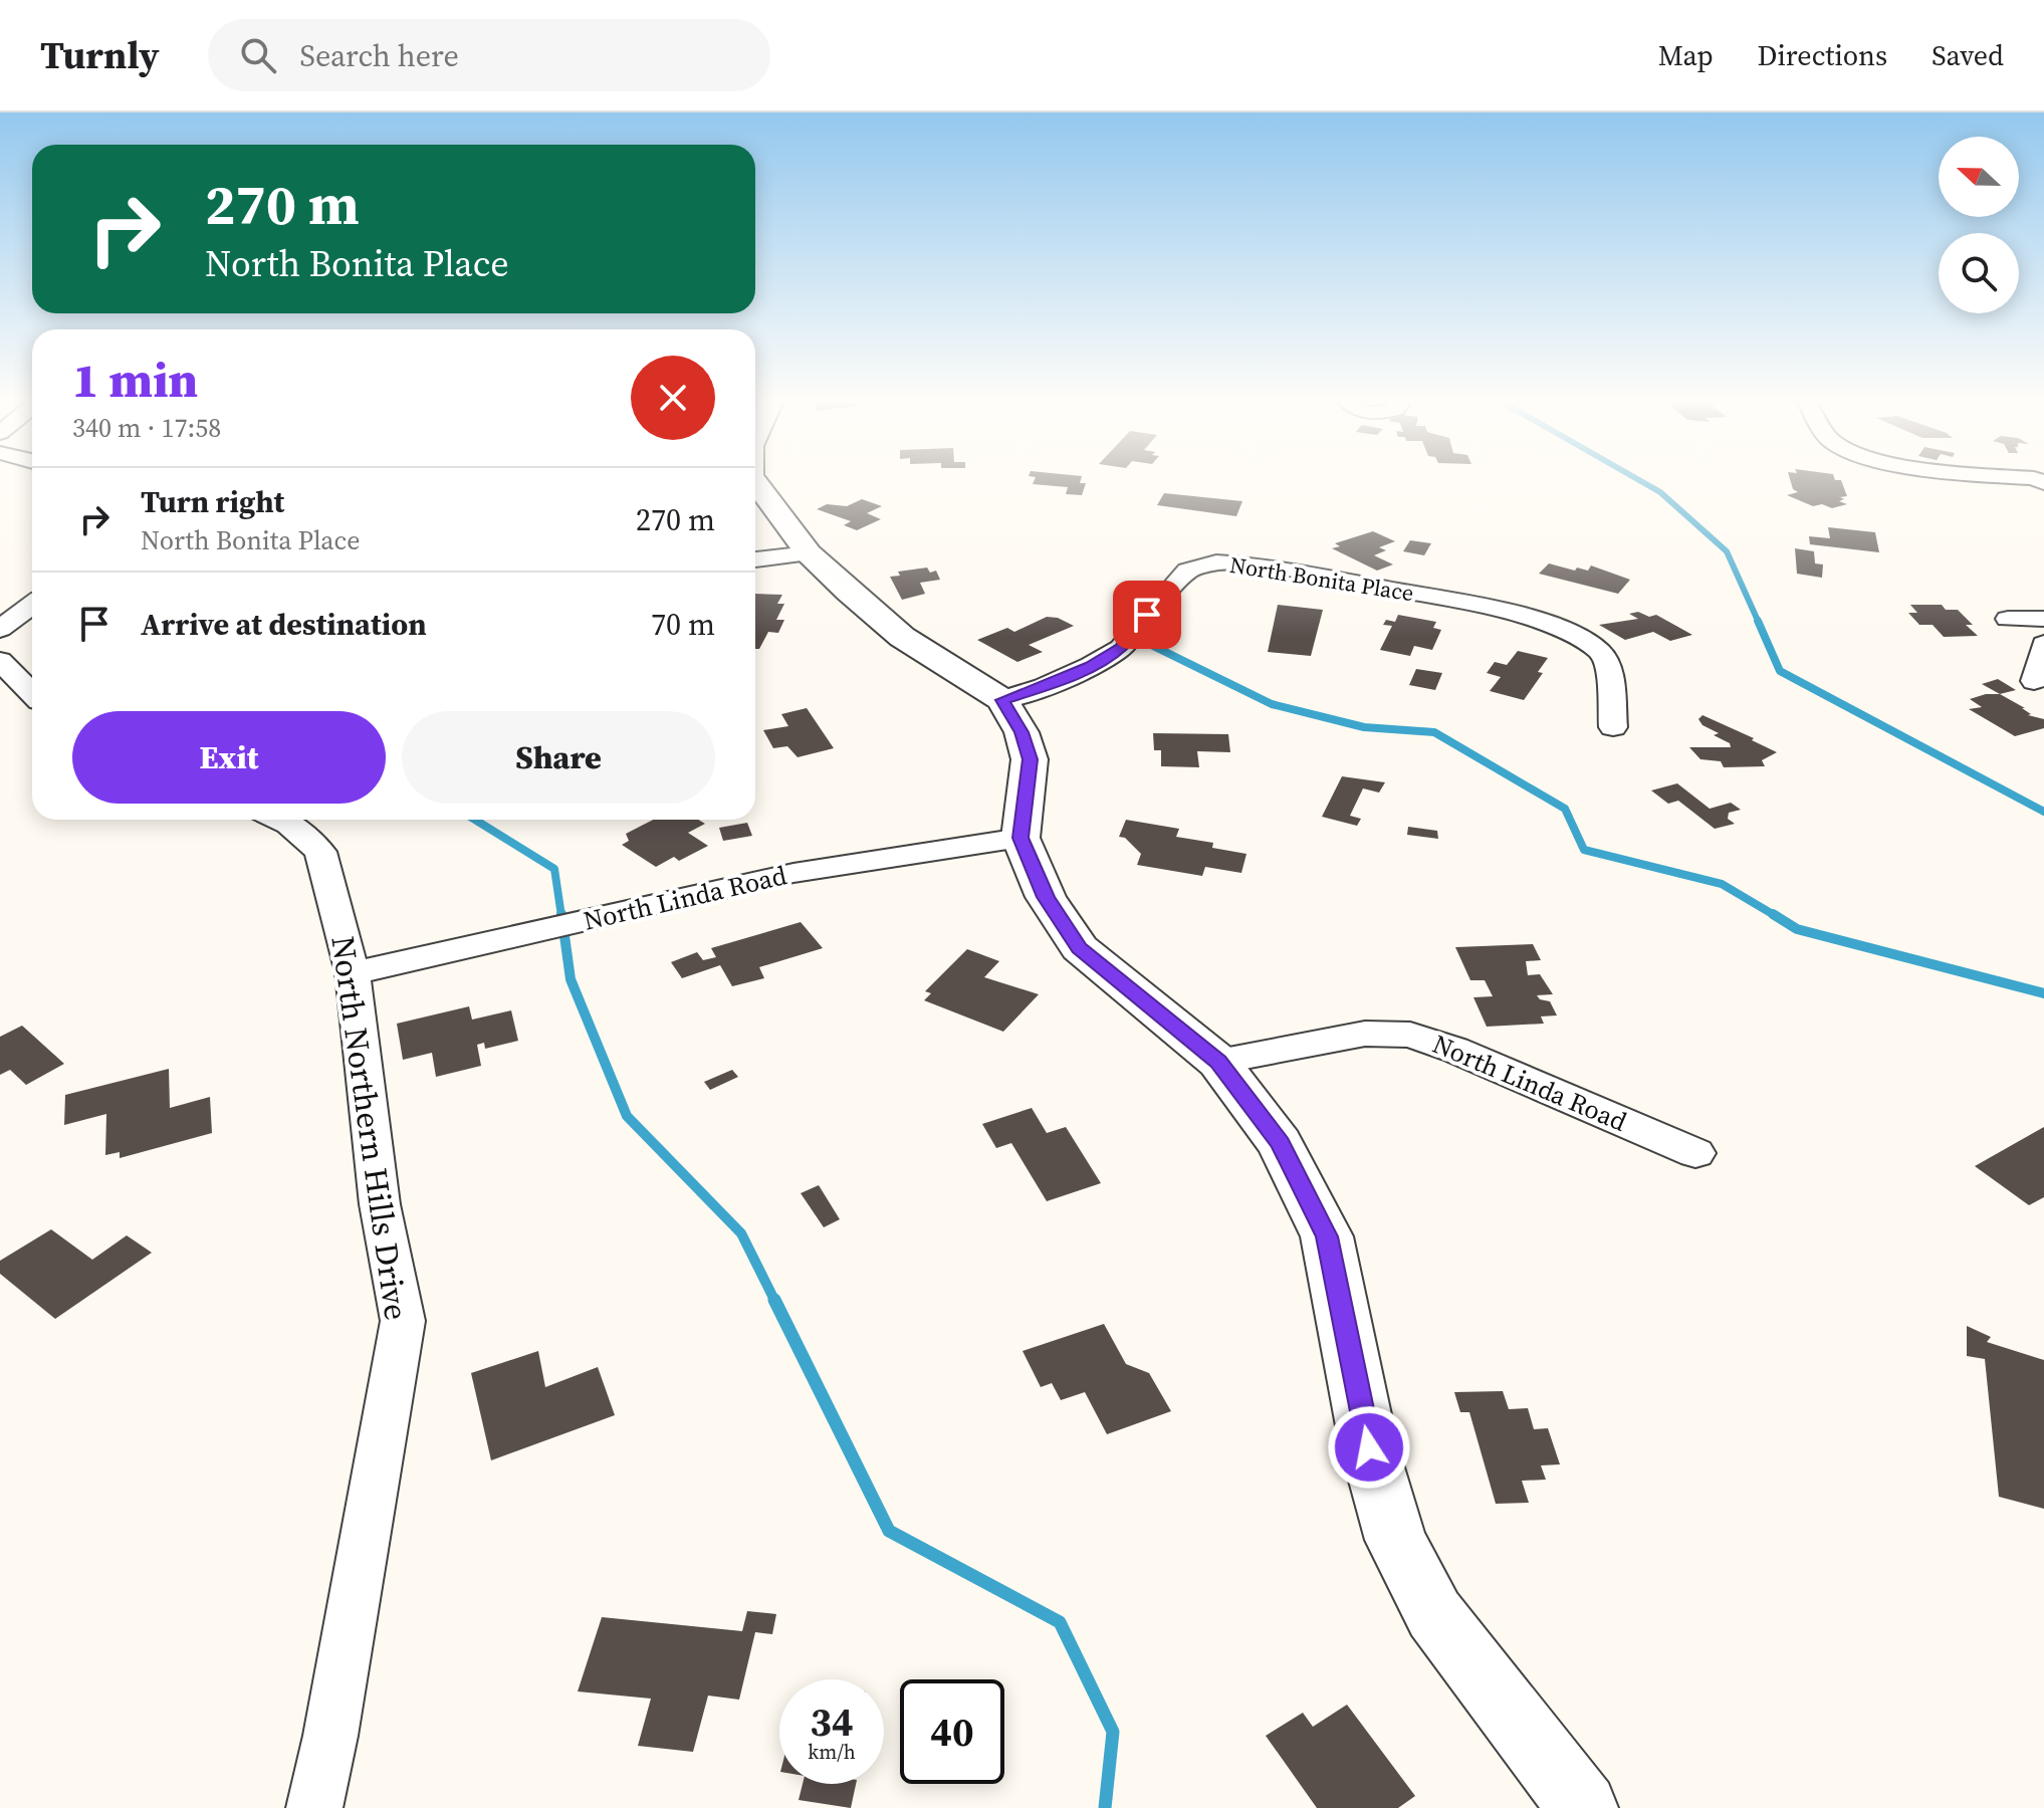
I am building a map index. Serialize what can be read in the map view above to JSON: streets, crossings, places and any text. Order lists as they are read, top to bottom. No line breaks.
{"streets":{"street":["North Bonita Place","North Linda Road","North Northern Hills Drive"]},"crossings":[["North Linda Road","North Northern Hills Drive"]],"north":"left","page":{"header":"Turnly","search":"Search here","nav":["Map","Directions","Saved"],"turn":["270 m","North Bonita Place"],"heading":["1 min","340 m · 17:58"],"list":[{"name":"Turn right","note":"North Bonita Place","value":"270 m"},{"name":"Arrive at destination","value":"70 m"}],"buttons":["Exit","Share"],"speed":"34 km/h","limit":"40"}}
